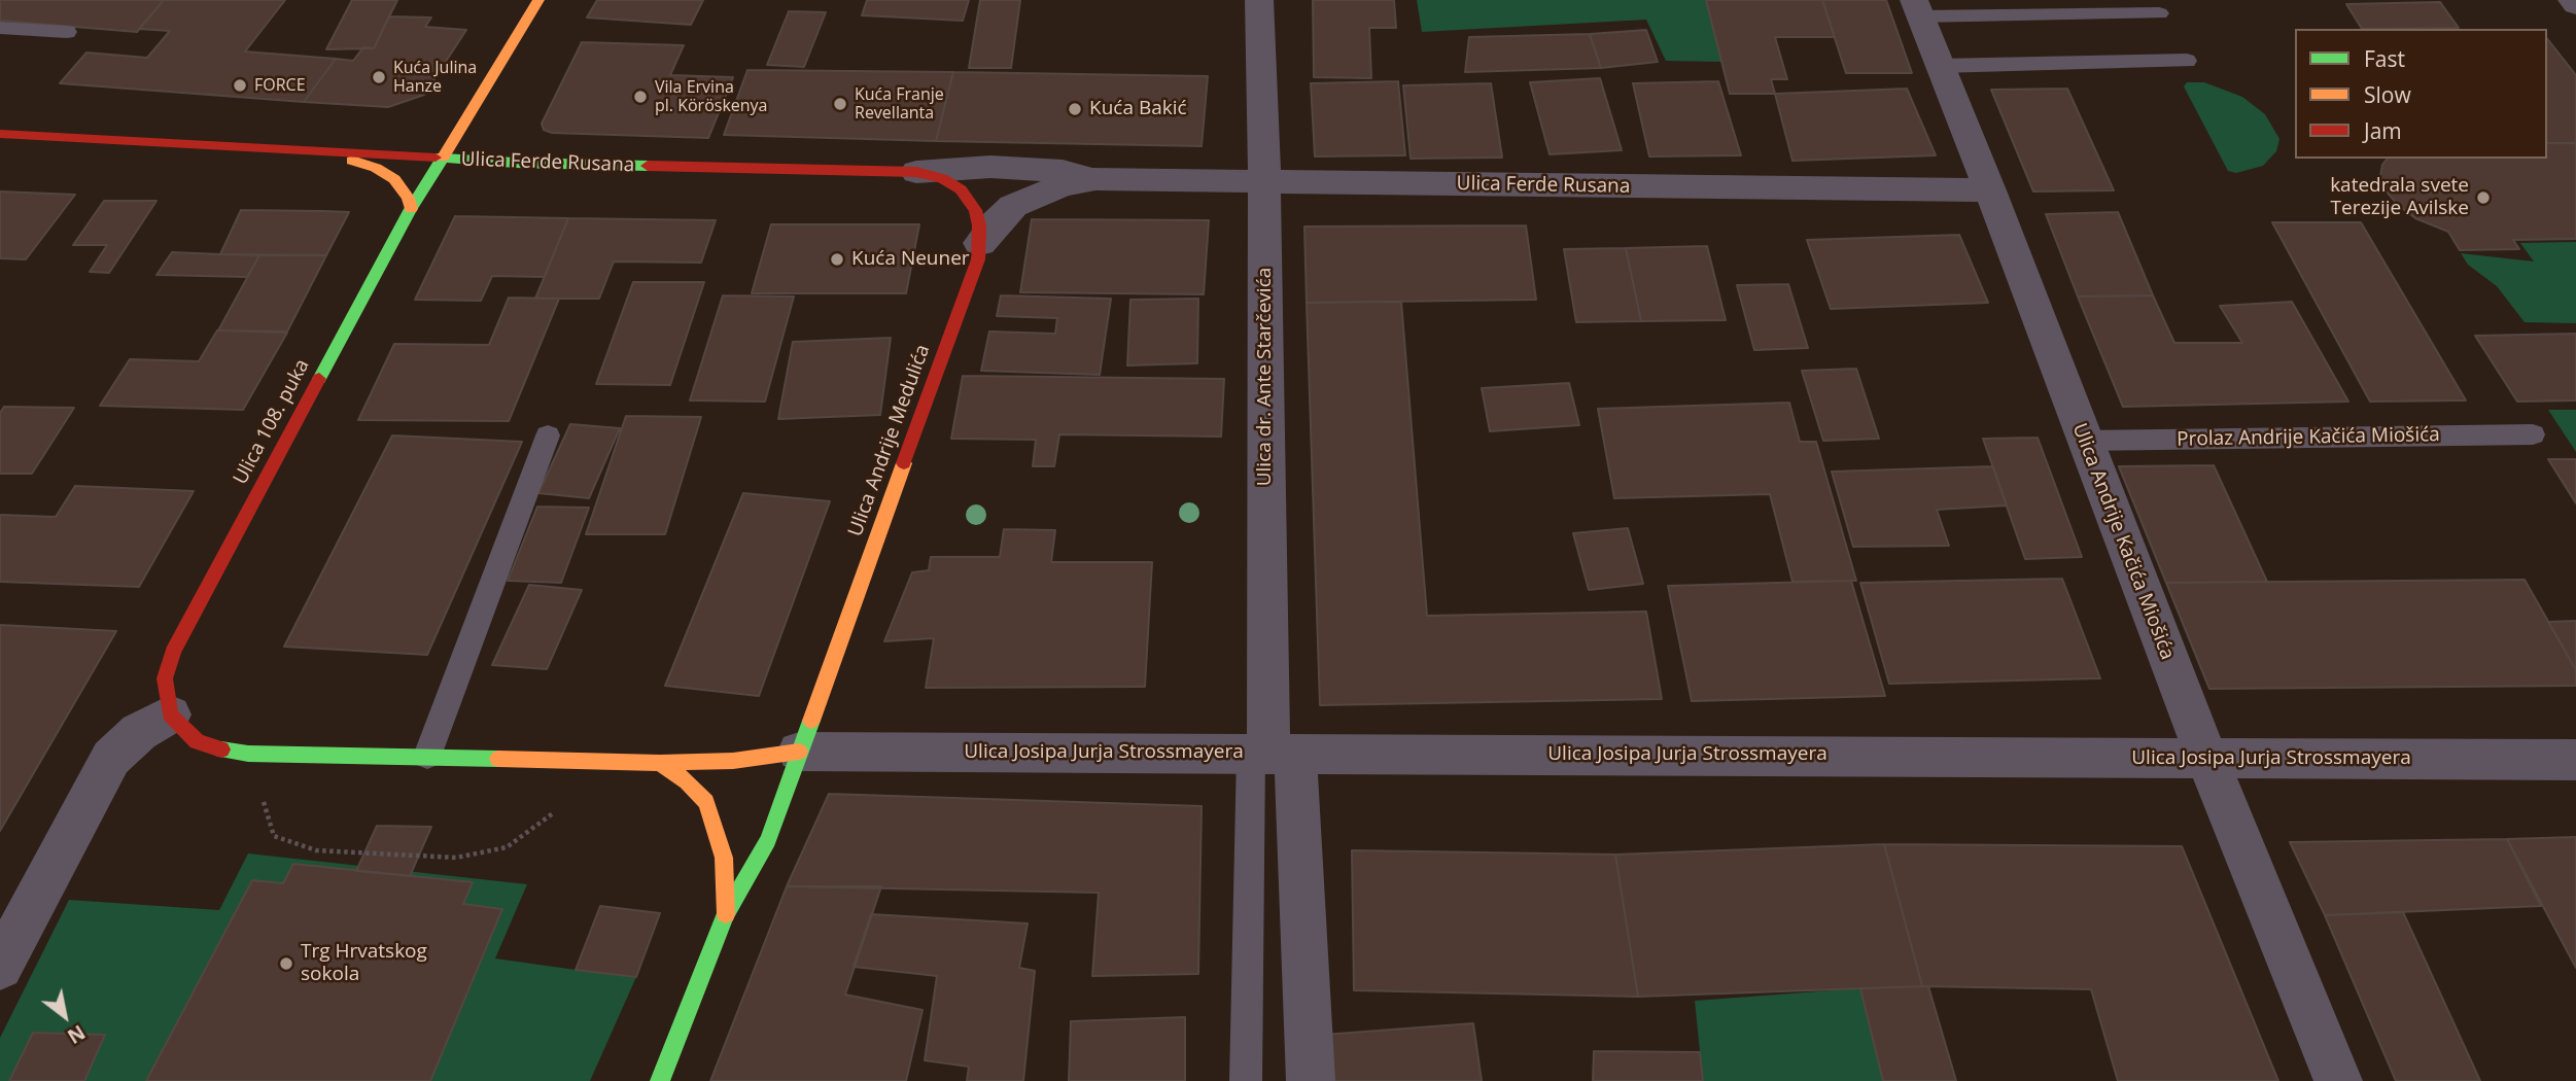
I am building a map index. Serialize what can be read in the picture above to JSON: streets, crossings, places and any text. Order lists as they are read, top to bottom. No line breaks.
{"streets":{"main road":["Ulica Ferde Rusana","Ulica 108. puka","Ulica Andrije Medulića"],"street":["Ulica dr. Ante Starčevića","Ulica Andrije Kačića Miošića","Ulica Josipa Jurja Strossmayera"],"lane":["Prolaz Andrije Kačića Miošića"]},"crossings":[["Ulica Ferde Rusana","Ulica dr. Ante Starčevića"],["Ulica Ferde Rusana","Ulica 108. puka"],["Ulica Ferde Rusana","Ulica Andrije Medulića"],["Ulica Ferde Rusana","Ulica Andrije Kačića Miošića"],["Ulica dr. Ante Starčevića","Ulica Josipa Jurja Strossmayera"],["Prolaz Andrije Kačića Miošića","Ulica Andrije Kačića Miošića"],["Ulica Andrije Medulića","Ulica Josipa Jurja Strossmayera"],["Ulica Andrije Kačića Miošića","Ulica Josipa Jurja Strossmayera"]],"places":["Kuća Julina Hanze","FORCE","Vila Ervina pl. Köröskenya","Kuća Franje Revellanta","Kuća Bakić","katedrala svete Terezije Avilske","Kuća Neuner","Trg Hrvatskog sokola"],"legend":["Fast","Slow","Jam"],"north":"bottom right"}
